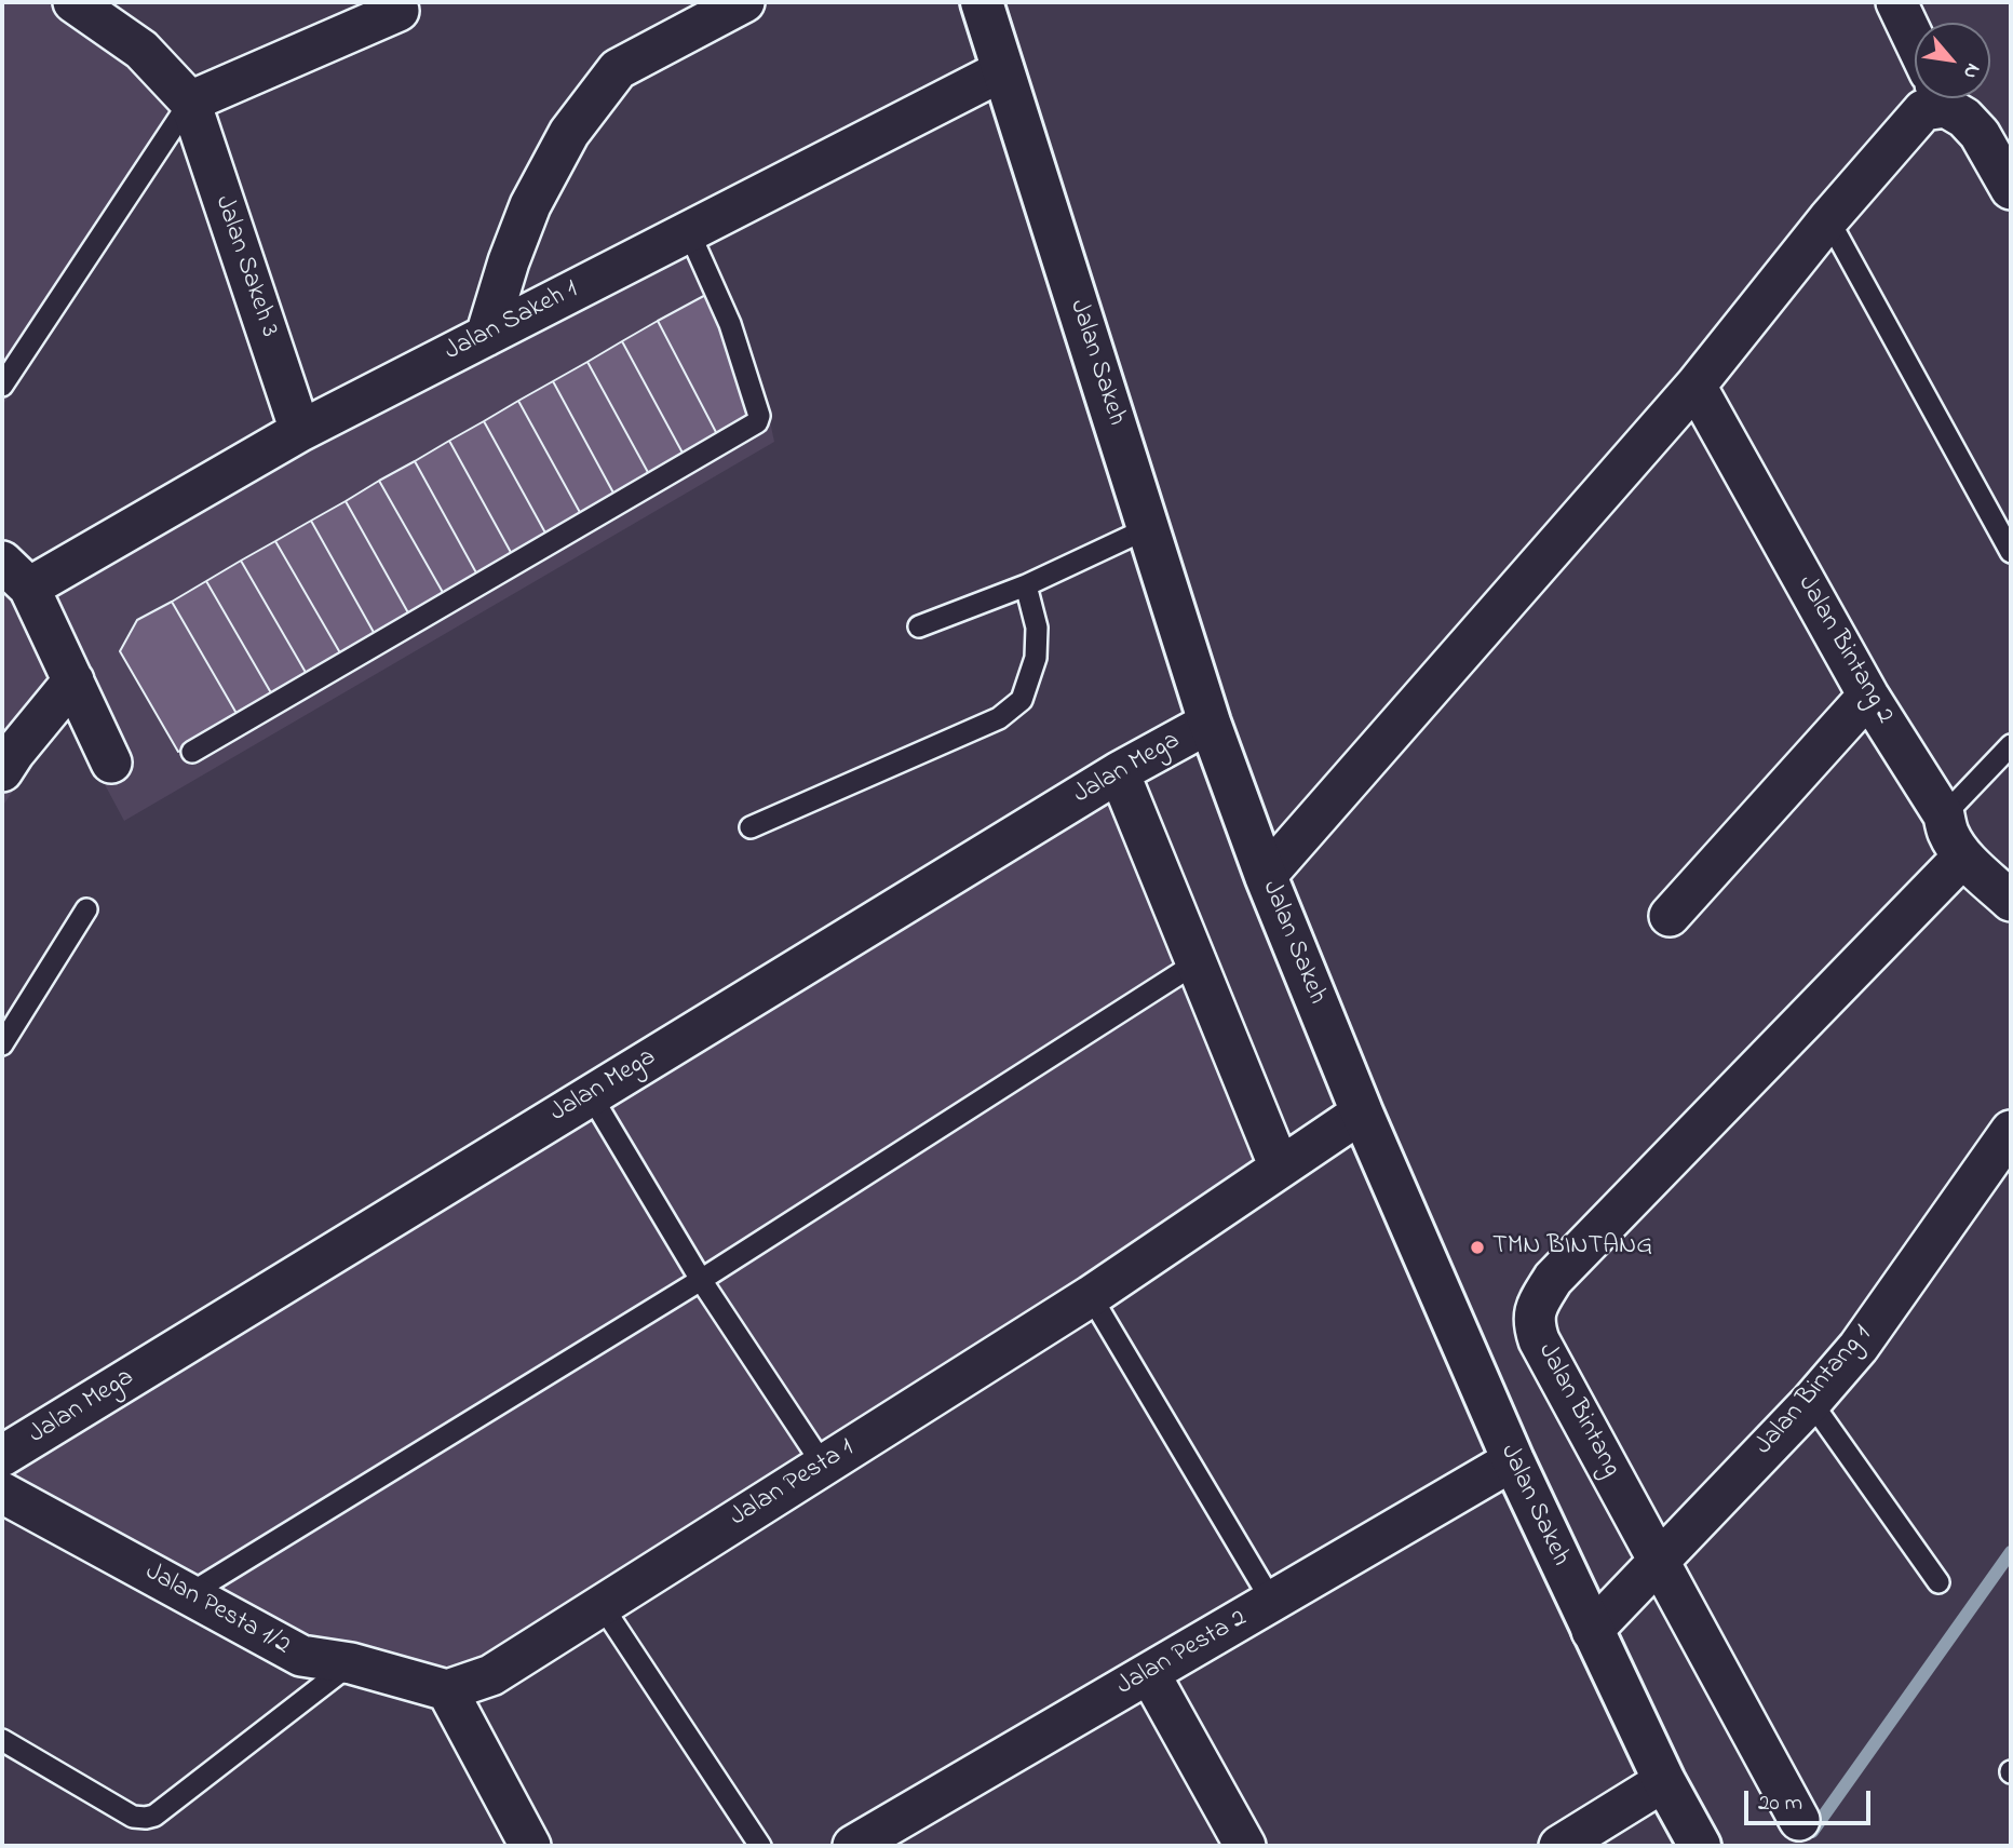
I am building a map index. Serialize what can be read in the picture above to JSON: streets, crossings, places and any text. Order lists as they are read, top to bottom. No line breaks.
{"streets":{"street":["Jalan Sakeh 3","Jalan Sakeh 1","Jalan Sakeh","Jalan Bintang 2","Jalan Mega","Jalan Bintang 1","Jalan Bintang","Jalan Pesta 1","Jalan Pesta 1/2","Jalan Pesta 2"]},"crossings":[["Jalan Sakeh 3","Jalan Sakeh 1"],["Jalan Sakeh 1","Jalan Sakeh"],["Jalan Sakeh","Jalan Mega"],["Jalan Sakeh","Jalan Bintang 1"],["Jalan Sakeh","Jalan Pesta 1"],["Jalan Sakeh","Jalan Pesta 2"],["Jalan Bintang 2","Jalan Bintang"],["Jalan Bintang 1","Jalan Bintang"],["Jalan Pesta 1","Jalan Pesta 1/2"]],"places":["TMN BINTANG"],"scale_bar":"20 m","north":"bottom right"}
